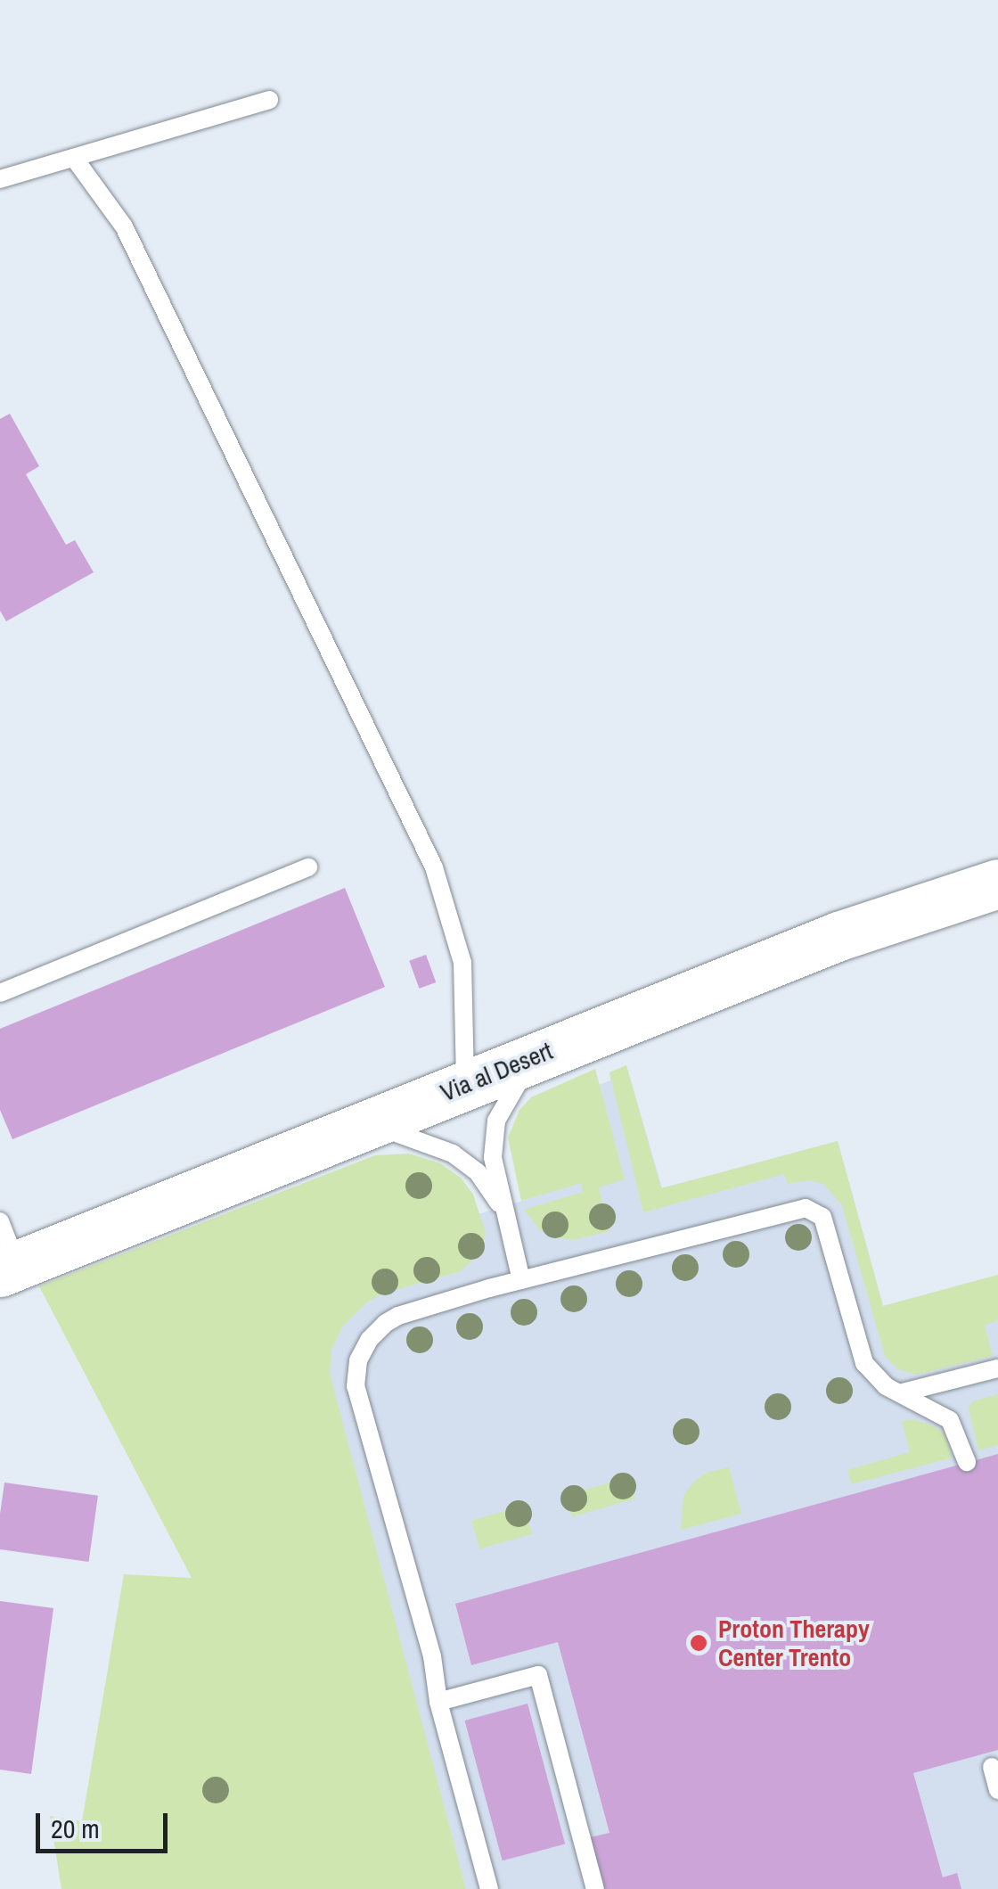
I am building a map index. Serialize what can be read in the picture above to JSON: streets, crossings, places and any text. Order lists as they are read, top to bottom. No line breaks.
{"streets":{"street":["Via al Desert"]},"places":["Proton Therapy Center Trento"],"scale_bar":"20 m"}
